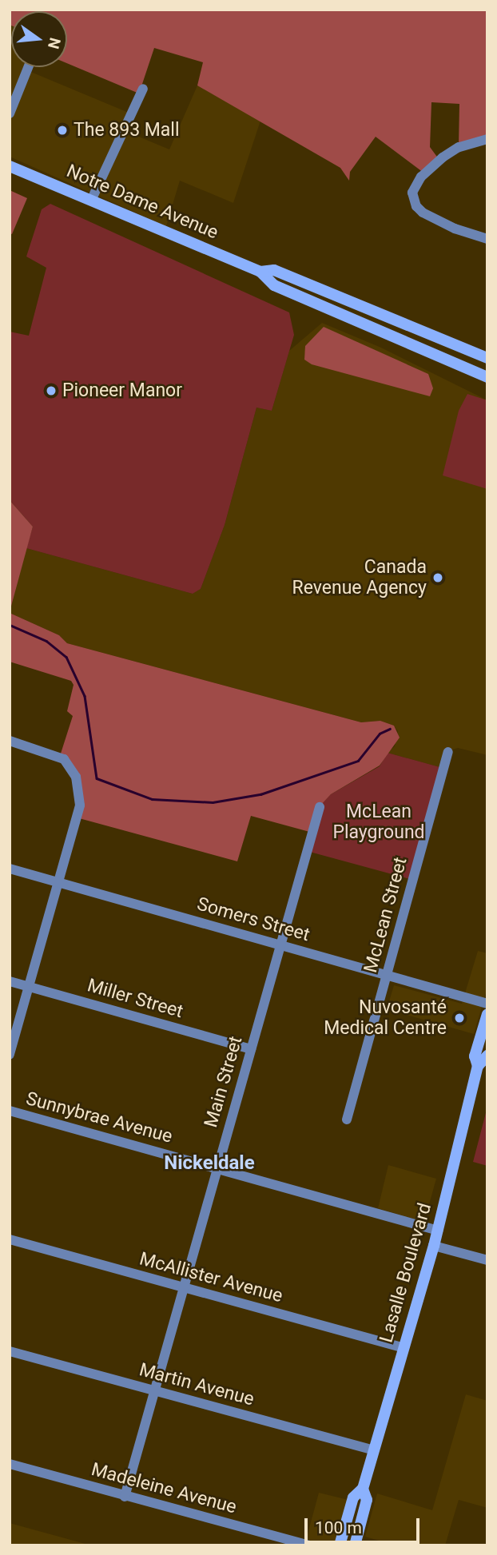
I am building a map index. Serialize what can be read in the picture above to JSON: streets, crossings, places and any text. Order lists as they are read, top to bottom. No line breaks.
{"streets":{"main road":["Notre Dame Avenue","Lasalle Boulevard"],"street":["McLean Street","Somers Street","Miller Street","Main Street","Sunnybrae Avenue","McAllister Avenue","Martin Avenue","Madeleine Avenue"]},"crossings":[["McLean Street","Somers Street"],["Somers Street","Main Street"],["Miller Street","Main Street"],["Main Street","Sunnybrae Avenue"],["Main Street","McAllister Avenue"],["Main Street","Martin Avenue"],["Main Street","Madeleine Avenue"],["Sunnybrae Avenue","Lasalle Boulevard"],["Lasalle Boulevard","McAllister Avenue"],["Lasalle Boulevard","Martin Avenue"]],"districts":["Nickeldale"],"parks":["McLean Playground"],"places":["The 893 Mall","Pioneer Manor","Canada Revenue Agency","Nuvosanté Medical Centre"],"scale_bar":"100 m","north":"right"}
